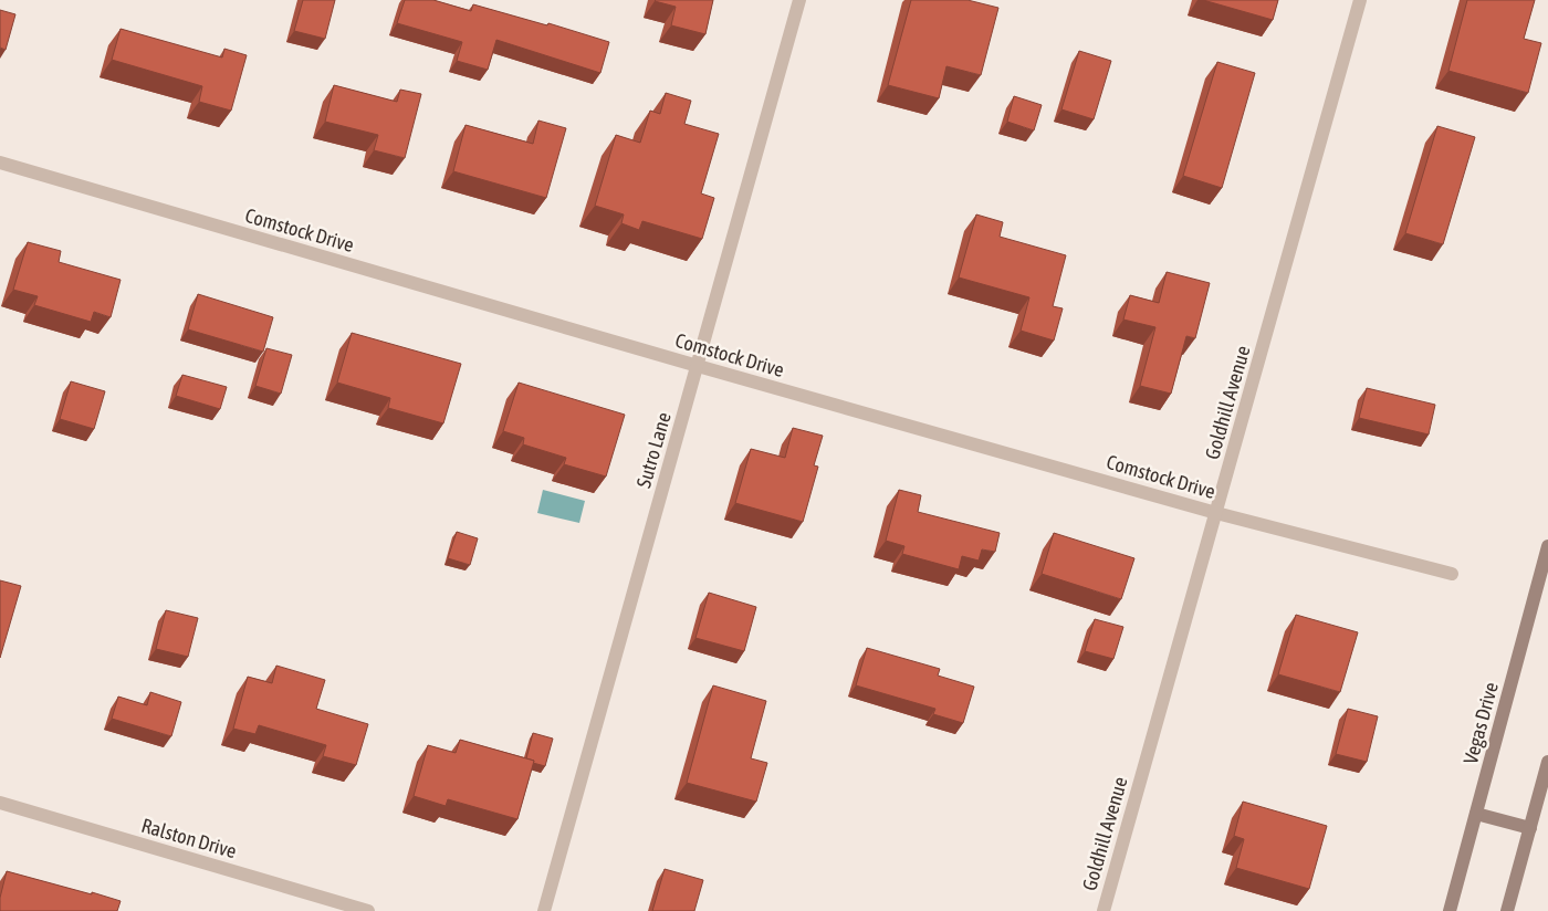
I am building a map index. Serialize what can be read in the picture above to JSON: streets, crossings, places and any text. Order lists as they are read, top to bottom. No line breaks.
{"streets":{"main road":["Vegas Drive"],"street":["Comstock Drive","Goldhill Avenue","Sutro Lane","Ralston Drive"]},"crossings":[["Comstock Drive","Goldhill Avenue"],["Comstock Drive","Sutro Lane"]]}
